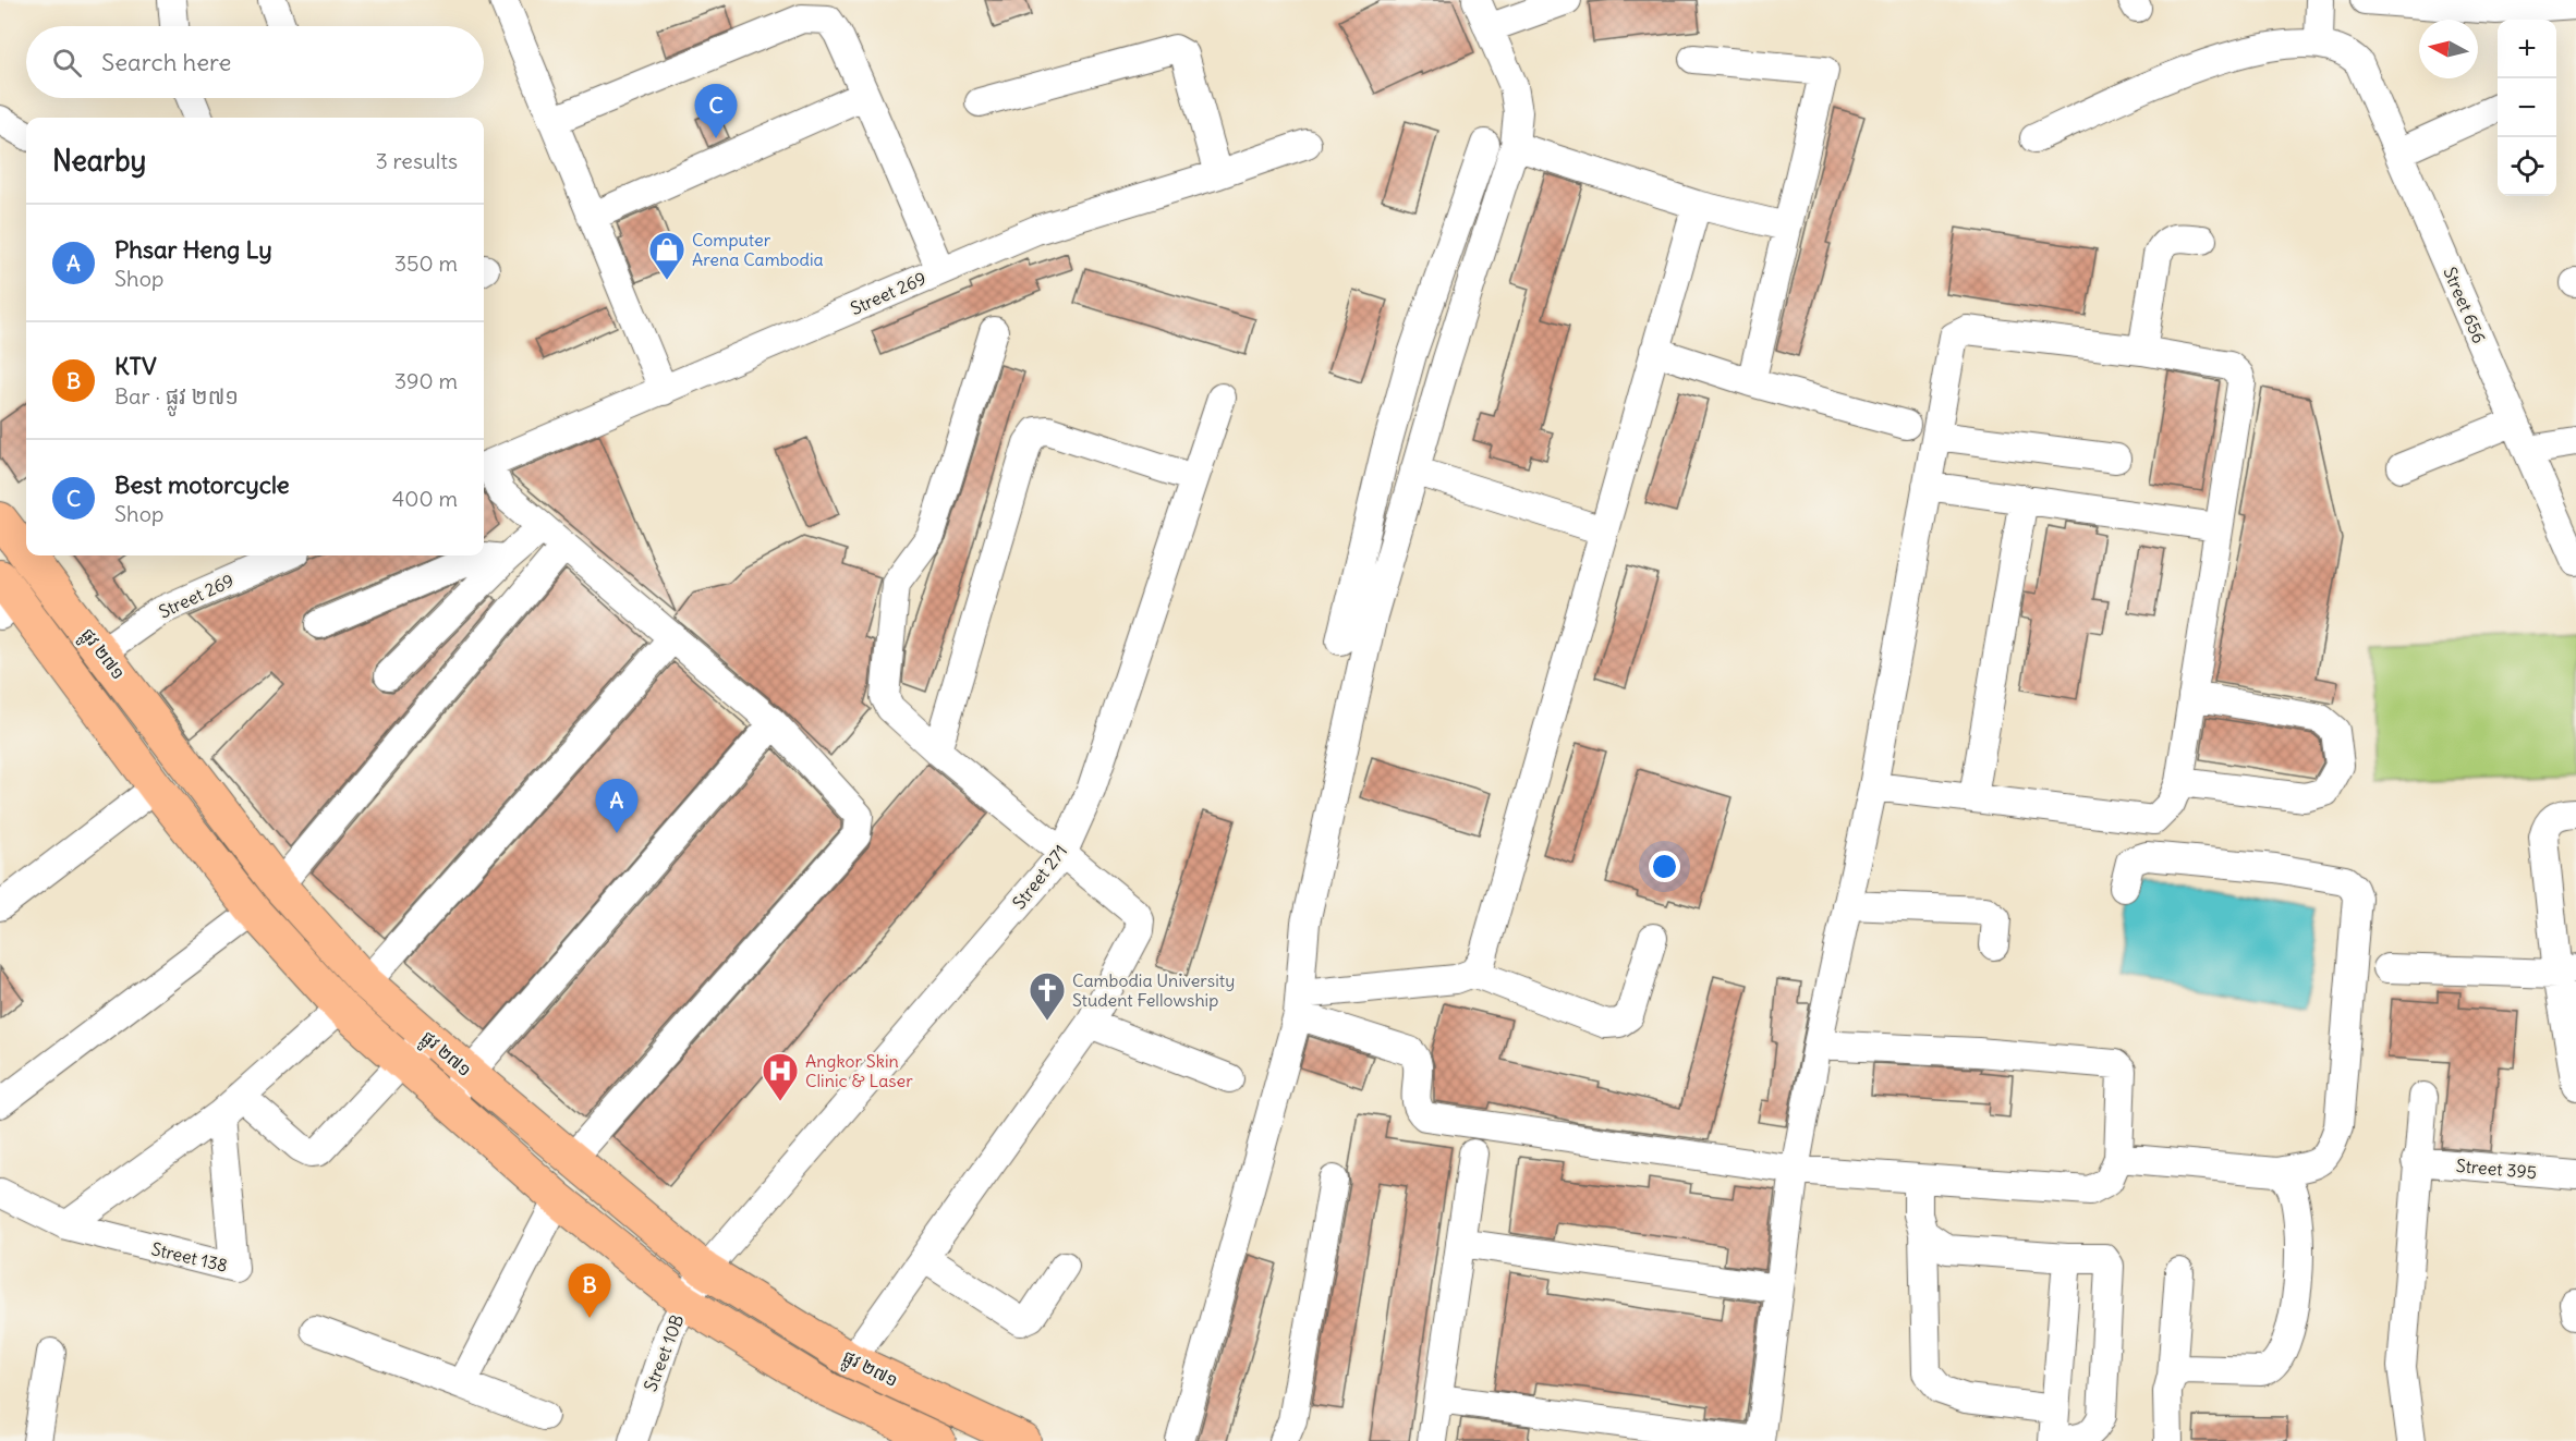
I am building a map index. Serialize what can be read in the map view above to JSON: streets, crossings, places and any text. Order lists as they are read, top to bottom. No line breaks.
{"streets":{"main road":["ផ្លូវ ២៧១"],"street":["Street 269","Street 656","Street 271","Street 395","Street 138","Street 10B"]},"crossings":[["Street 269","ផ្លូវ ២៧១"],["ផ្លូវ ២៧១","Street 271"],["ផ្លូវ ២៧១","Street 10B"],["Street 271","Street 10B"]],"places":{"shop":["Computer Arena Cambodia"],"church":["Cambodia University Student Fellowship"],"hospital":["Angkor Skin Clinic & Laser"]},"north":"left","page":{"map_buttons":["+","−"],"search":"Search here","pins":["C","A","B"],"heading":["Nearby","3 results"],"list":[{"mark":"A","name":"Phsar Heng Ly","note":"Shop","value":"350 m"},{"mark":"B","name":"KTV","note":"Bar · ផ្លូវ ២៧១","value":"390 m"},{"mark":"C","name":"Best motorcycle","note":"Shop","value":"400 m"}]}}
